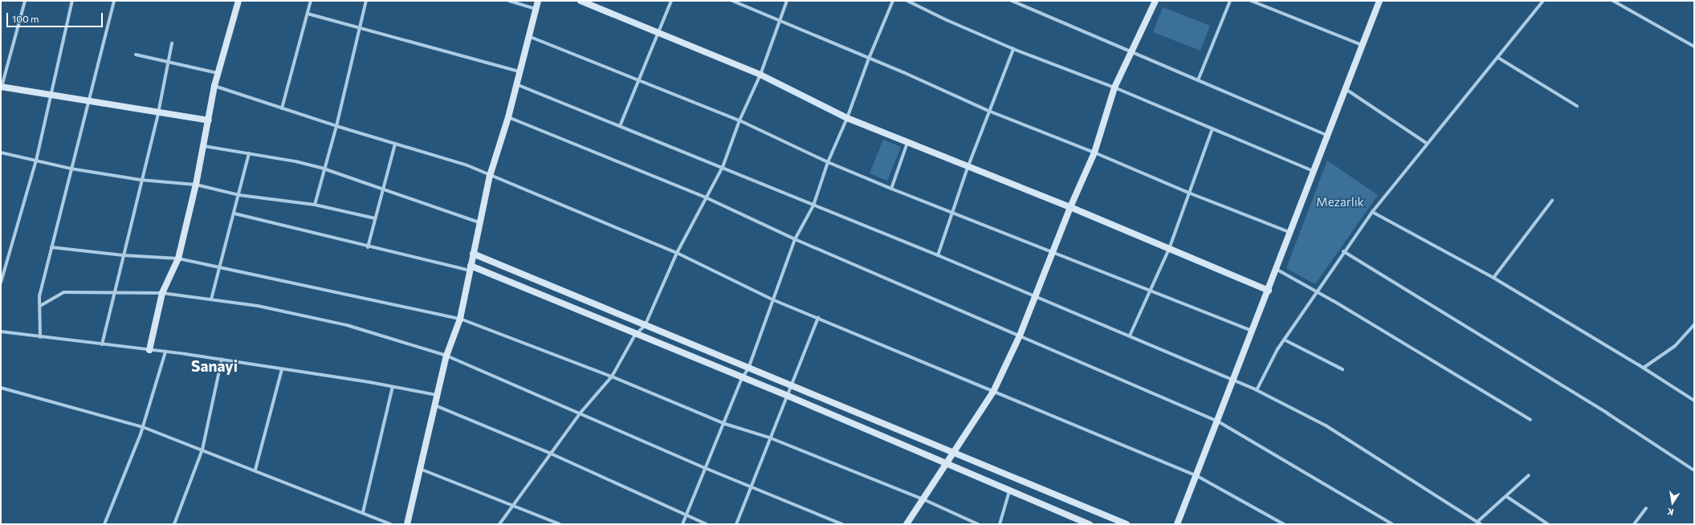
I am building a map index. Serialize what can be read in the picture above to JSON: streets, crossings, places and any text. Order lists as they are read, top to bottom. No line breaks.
{"districts":["Sanayi"],"parks":["Mezarlık"],"scale_bar":"100 m","north":"bottom"}
